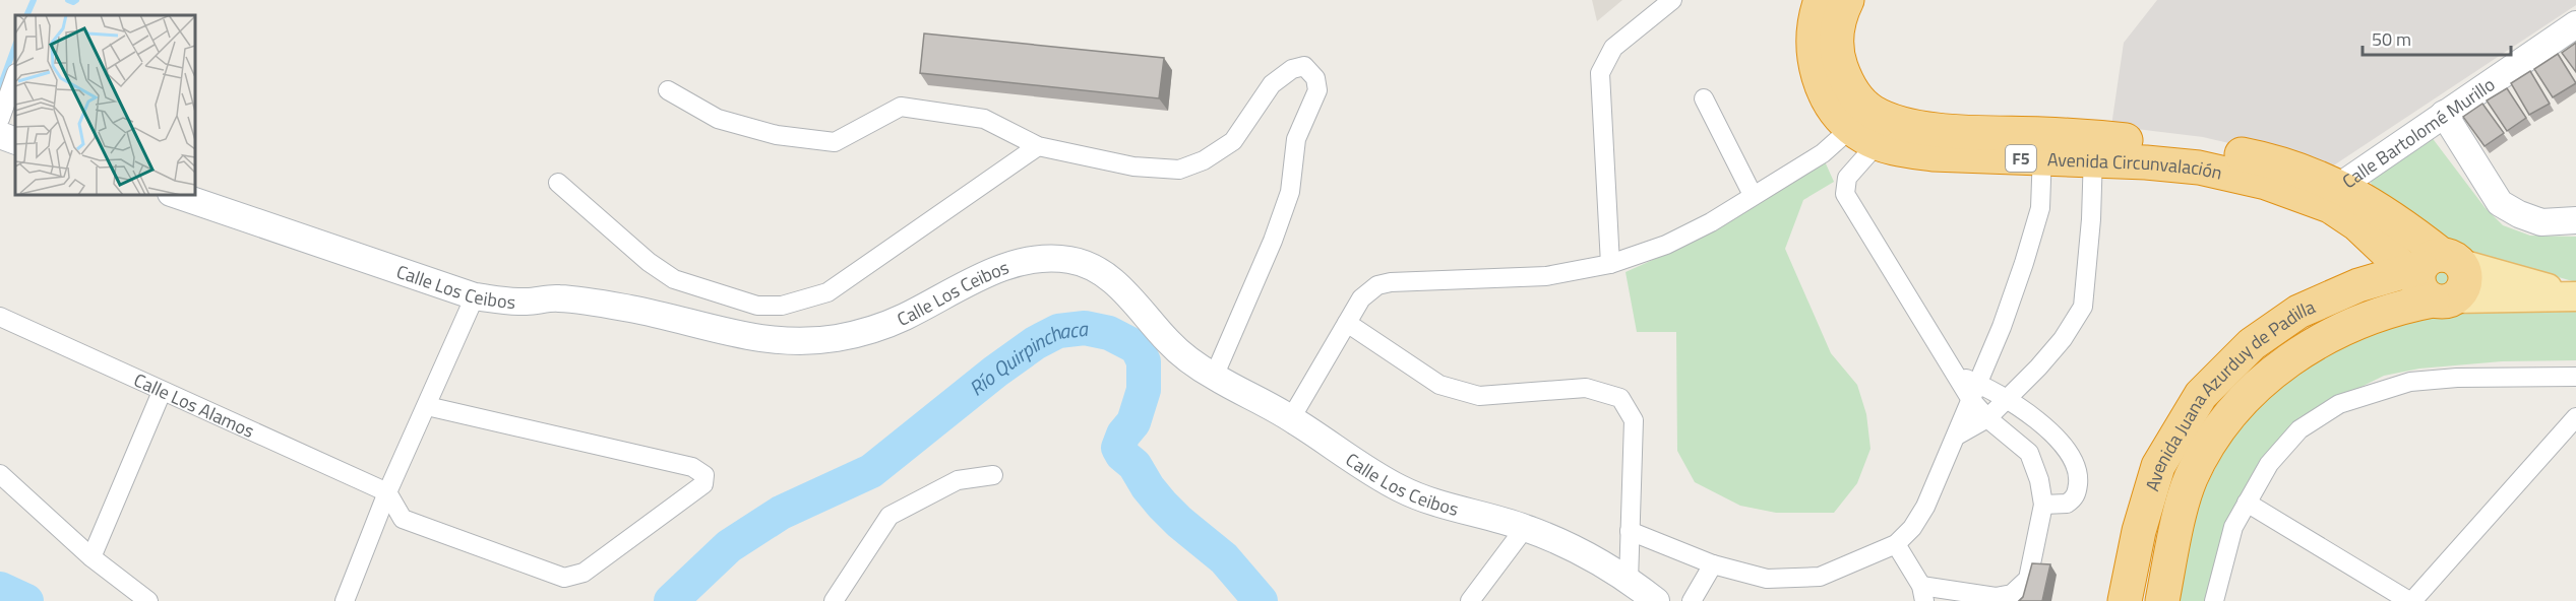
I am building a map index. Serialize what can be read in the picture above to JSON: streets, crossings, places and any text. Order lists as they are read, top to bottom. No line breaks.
{"streets":{"highway":["F5","Avenida Circunvalación","Avenida Juana Azurduy de Padilla"],"street":["Calle Bartolomé Murillo","Calle Los Ceibos","Calle Los Alamos"]},"crossings":[["Calle Bartolomé Murillo","Avenida Circunvalación"],["Avenida Circunvalación","Avenida Juana Azurduy de Padilla"]],"water":["Río Quirpinchaca"],"scale_bar":"50 m"}
